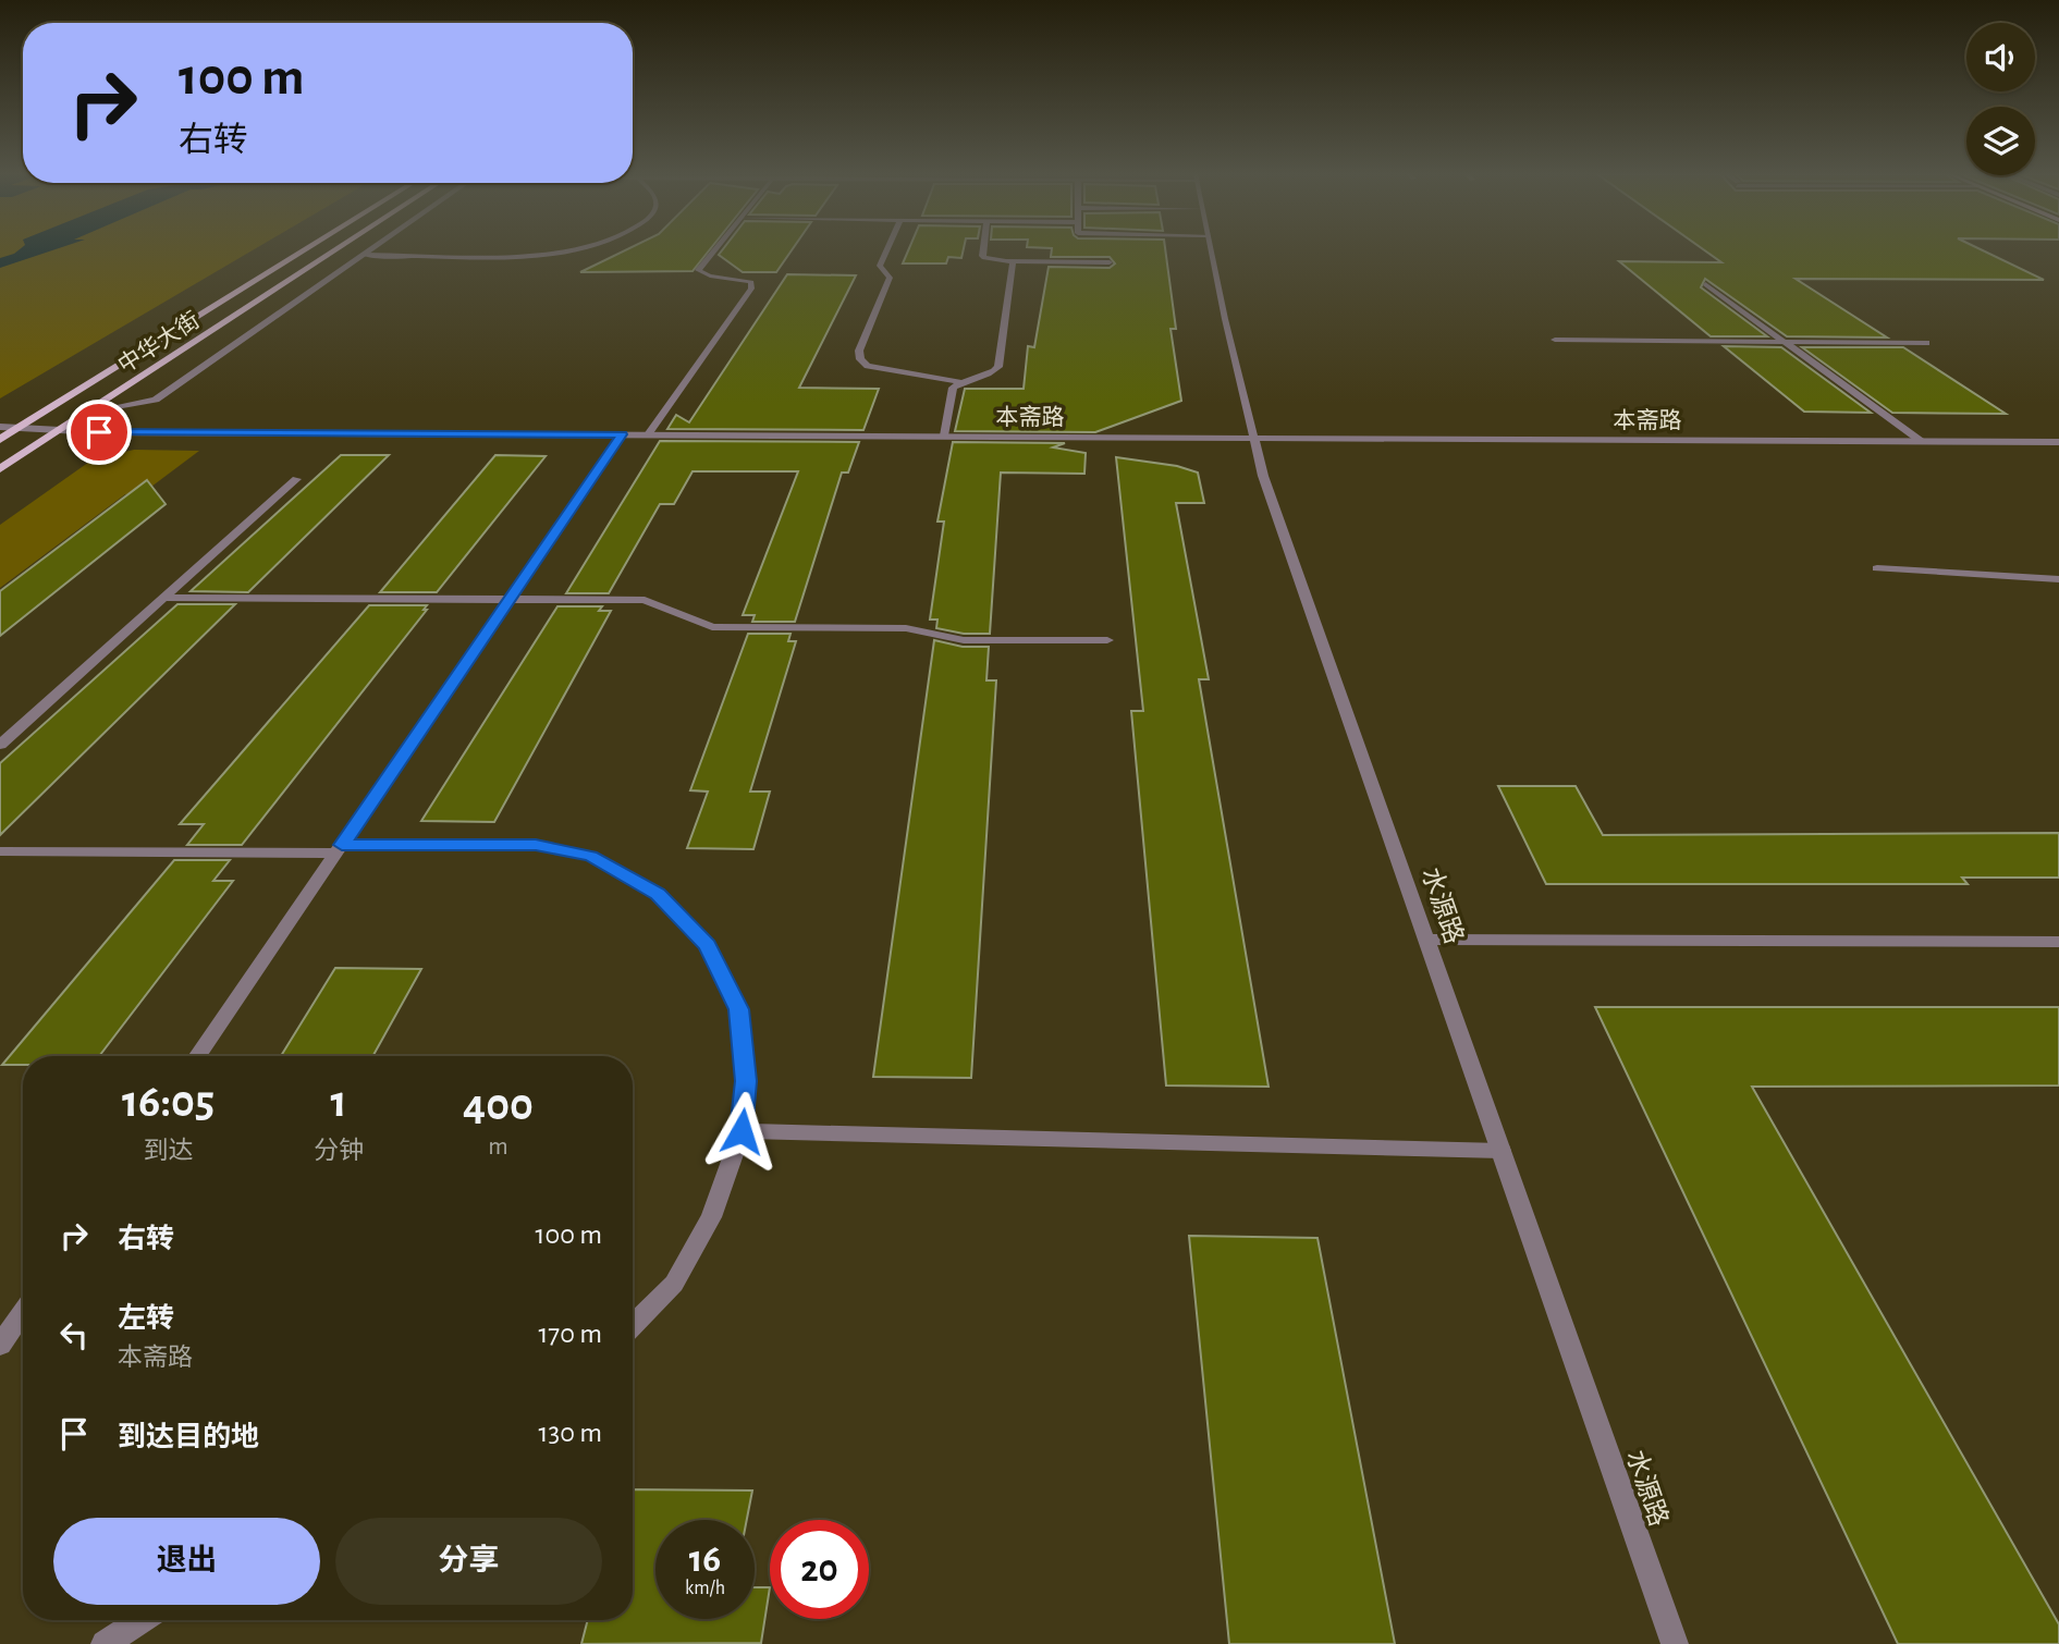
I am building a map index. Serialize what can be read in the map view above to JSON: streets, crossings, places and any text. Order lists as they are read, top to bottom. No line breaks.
{"streets":{"main road":["中华大街"],"street":["本斋路","水源路"]},"crossings":[["中华大街","本斋路"],["本斋路","水源路"]],"page":{"turn":["100 m","右转"],"eta":["16:05","到达","1","分钟","400","m"],"list":[{"name":"右转","value":"100 m"},{"name":"左转","note":"本斋路","value":"170 m"},{"name":"到达目的地","value":"130 m"}],"buttons":["退出","分享"],"speed":"16 km/h","limit":"20"}}
